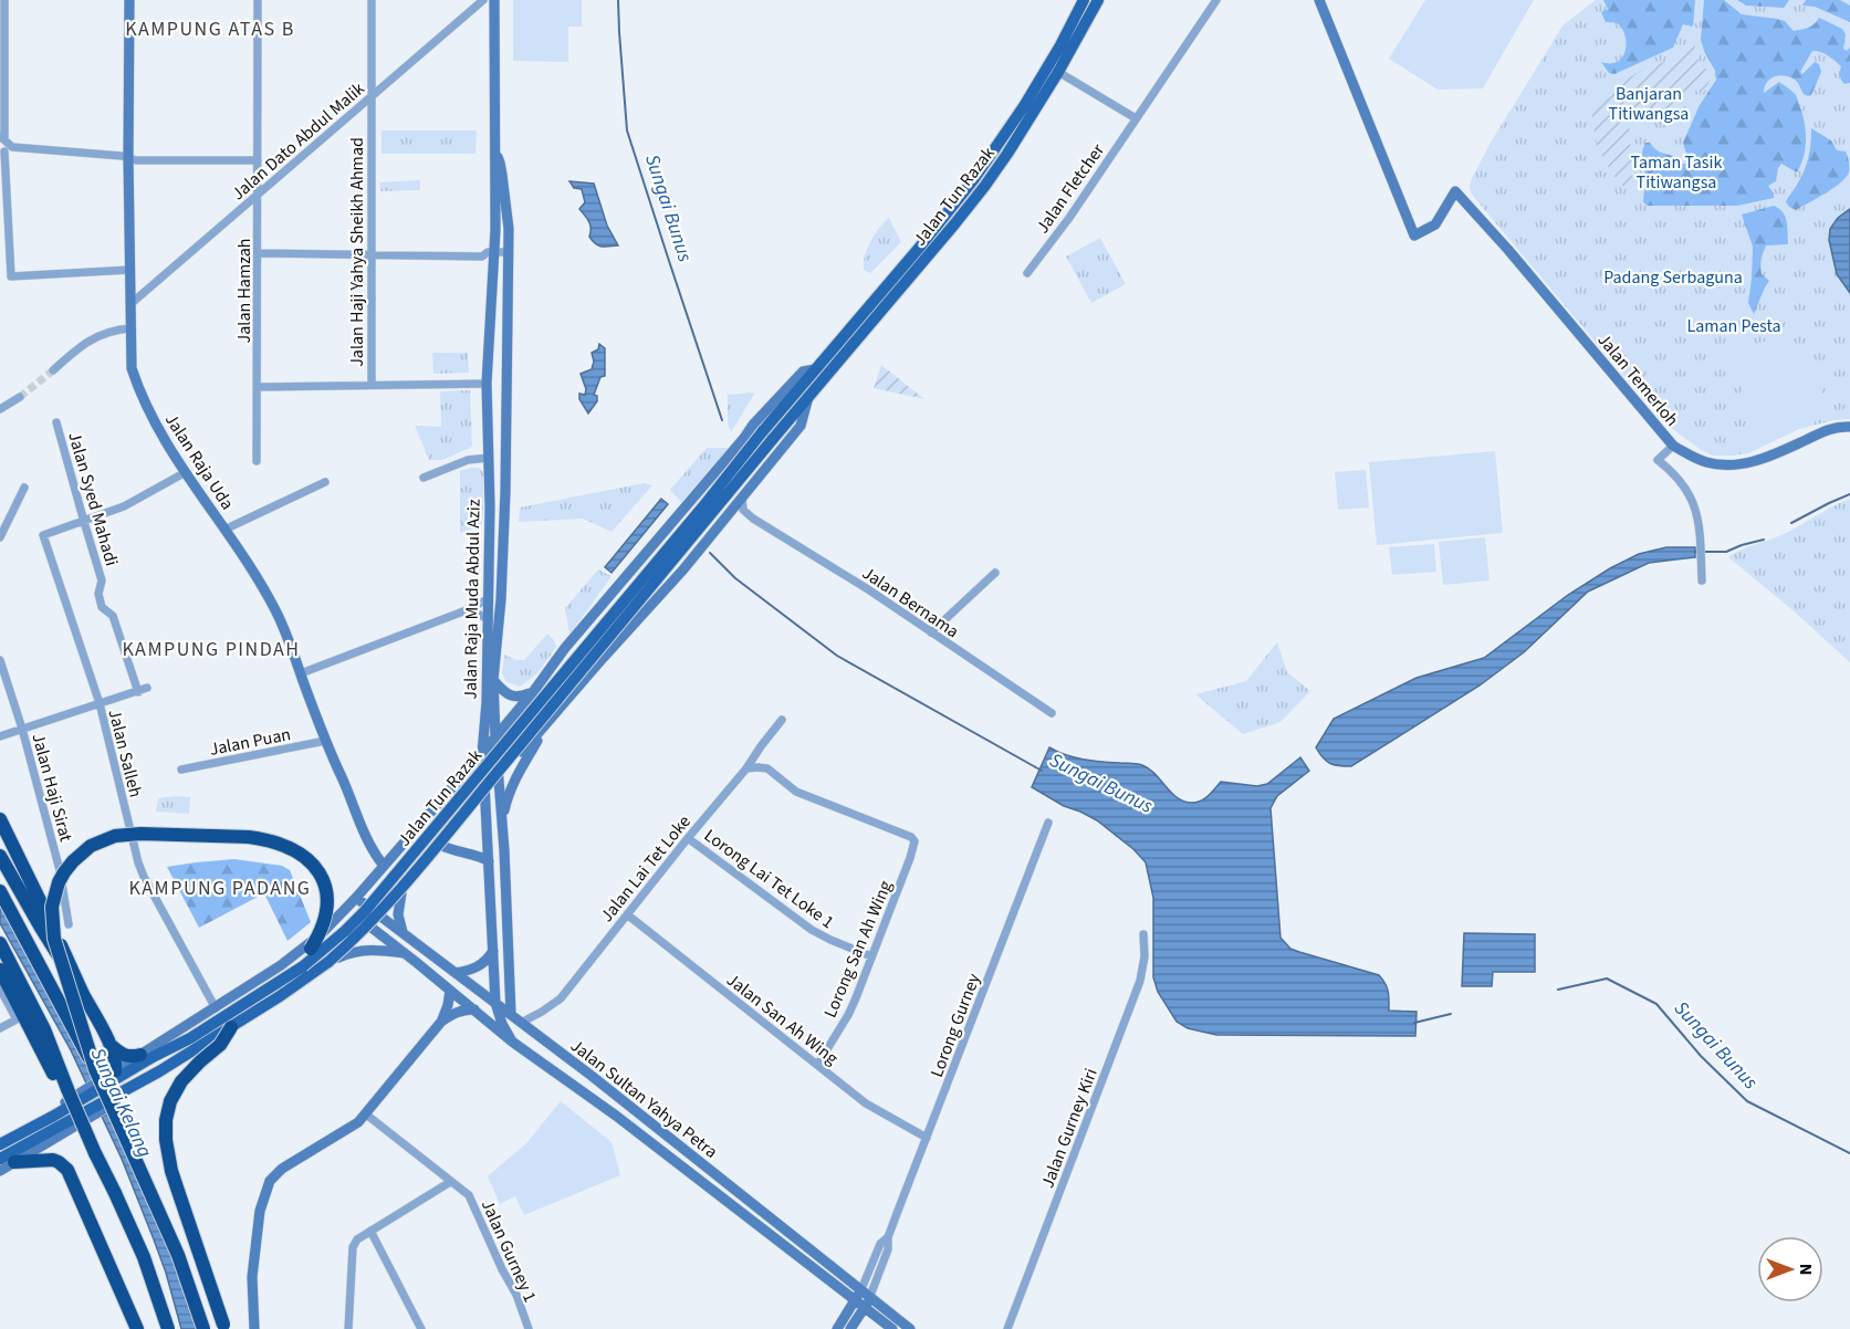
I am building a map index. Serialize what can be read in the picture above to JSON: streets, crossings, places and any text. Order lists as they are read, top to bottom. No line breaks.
{"streets":{"main road":["Jalan Tun Razak","Jalan Temerloh","Jalan Raja Uda","Jalan Raja Muda Abdul Aziz","Jalan Sultan Yahya Petra"],"street":["Jalan Dato Abdul Malik","Jalan Fletcher","Jalan Haji Yahya Sheikh Ahmad","Jalan Hamzah","Jalan Syed Mahadi","Jalan Bernama","Jalan Puan","Jalan Salleh","Jalan Haji Sirat","Jalan Lai Tet Loke","Lorong Lai Tet Loke 1","Lorong San Ah Wing","Jalan San Ah Wing","Lorong Gurney","Jalan Gurney Kiri","Jalan Gurney 1"]},"crossings":[["Jalan Dato Abdul Malik","Jalan Haji Yahya Sheikh Ahmad"],["Jalan Dato Abdul Malik","Jalan Hamzah"],["Jalan Dato Abdul Malik","Jalan Raja Uda"],["Jalan Tun Razak","Jalan Raja Uda"],["Jalan Tun Razak","Jalan Raja Muda Abdul Aziz"],["Jalan Tun Razak","Jalan Bernama"],["Jalan Tun Razak","Jalan Salleh"],["Jalan Tun Razak","Jalan Sultan Yahya Petra"],["Jalan Raja Uda","Jalan Puan"],["Jalan Syed Mahadi","Jalan Salleh"],["Jalan Raja Muda Abdul Aziz","Jalan Sultan Yahya Petra"],["Jalan Lai Tet Loke","Lorong Lai Tet Loke 1"],["Jalan Lai Tet Loke","Lorong San Ah Wing"],["Jalan Lai Tet Loke","Jalan San Ah Wing"],["Jalan Lai Tet Loke","Jalan Sultan Yahya Petra"],["Lorong Lai Tet Loke 1","Lorong San Ah Wing"],["Lorong San Ah Wing","Jalan San Ah Wing"],["Jalan San Ah Wing","Lorong Gurney"],["Lorong Gurney","Jalan Sultan Yahya Petra"]],"districts":["KAMPUNG ATAS B","KAMPUNG PINDAH","KAMPUNG PADANG"],"water":["Sungai Bunus","Sungai Kelang"],"parks":["Banjaran Titiwangsa","Taman Tasik Titiwangsa","Padang Serbaguna","Laman Pesta"],"north":"right"}
